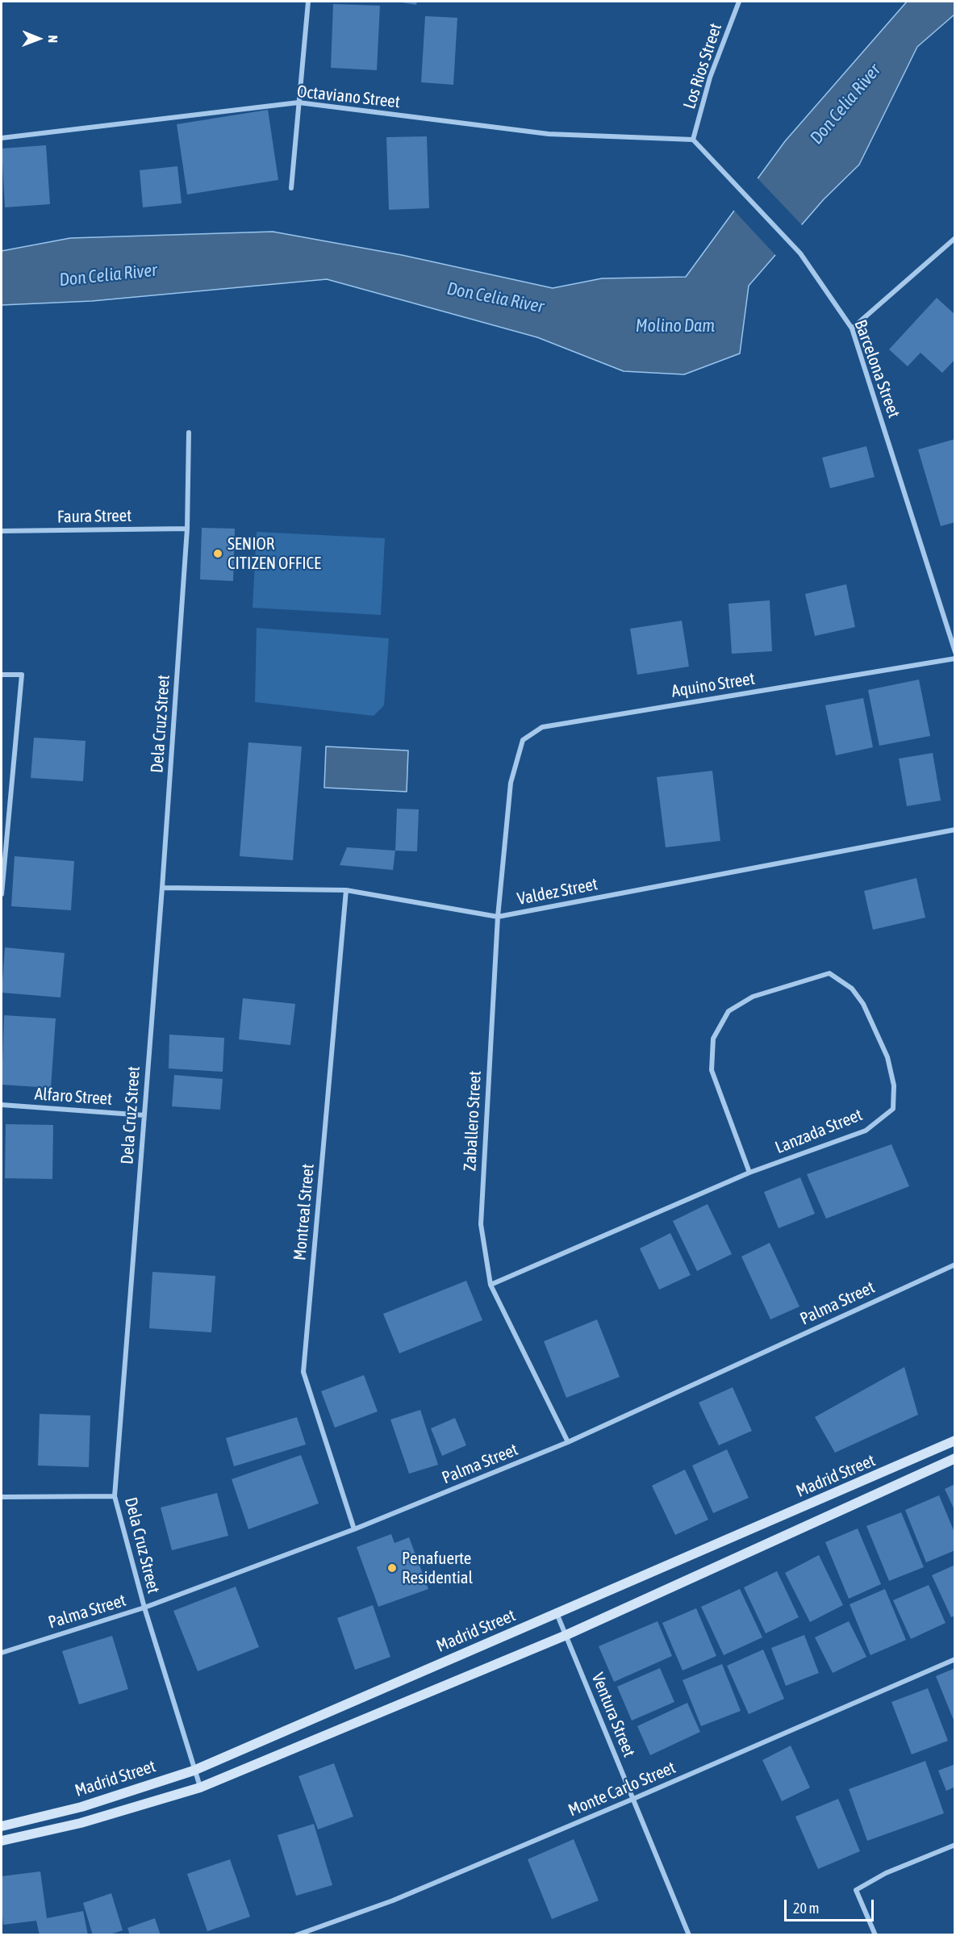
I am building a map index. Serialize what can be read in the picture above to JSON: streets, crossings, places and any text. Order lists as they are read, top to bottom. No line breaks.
{"streets":{"street":["Los Rios Street","Octaviano Street","Barcelona Street","Faura Street","Aquino Street","Dela Cruz Street","Valdez Street","Alfaro Street","Zaballero Street","Lanzada Street","Montreal Street","Palma Street","Madrid Street","Ventura Street","Monte Carlo Street"]},"crossings":[["Los Rios Street","Octaviano Street"],["Los Rios Street","Barcelona Street"],["Octaviano Street","Barcelona Street"],["Faura Street","Dela Cruz Street"],["Aquino Street","Zaballero Street"],["Dela Cruz Street","Valdez Street"],["Dela Cruz Street","Alfaro Street"],["Dela Cruz Street","Palma Street"],["Dela Cruz Street","Madrid Street"],["Valdez Street","Zaballero Street"],["Valdez Street","Montreal Street"],["Zaballero Street","Lanzada Street"],["Zaballero Street","Palma Street"],["Montreal Street","Palma Street"],["Madrid Street","Ventura Street"],["Ventura Street","Monte Carlo Street"]],"water":["Don Celia River","Molino Dam"],"places":["SENIOR CITIZEN OFFICE","Penafuerte Residential"],"scale_bar":"20 m","north":"right"}
